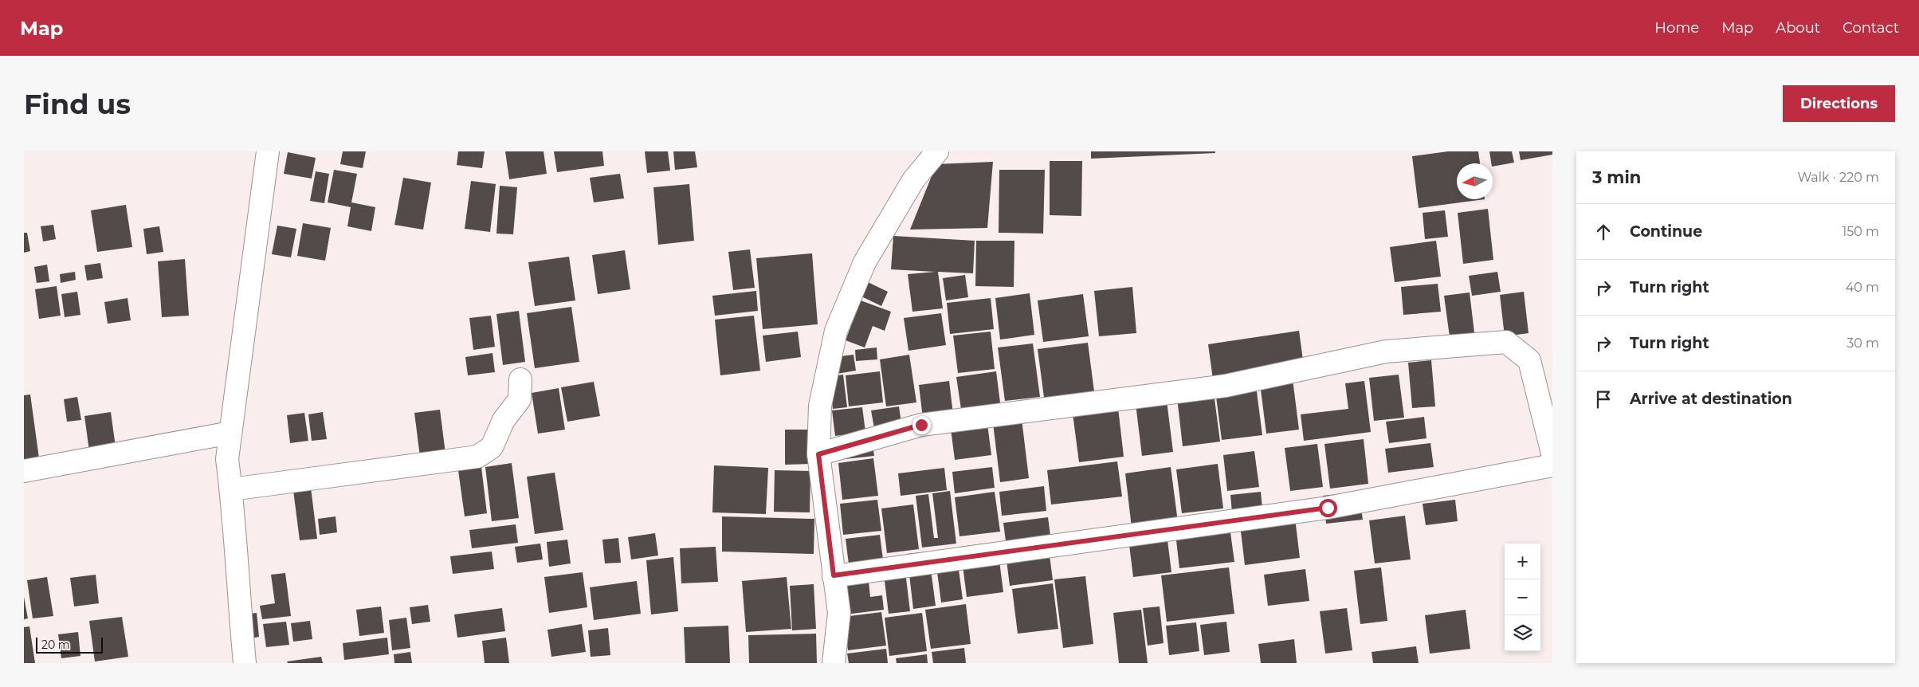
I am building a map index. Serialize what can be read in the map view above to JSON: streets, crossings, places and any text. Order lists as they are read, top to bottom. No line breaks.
{"scale_bar":"20 m","north":"left","page":{"header":"Map","nav":["Home","Map","About","Contact"],"buttons":"Directions","title":"Find us","heading":["3 min","Walk · 220 m"],"list":[["Continue","150 m"],["Turn right","40 m"],["Turn right","30 m"],"Arrive at destination"],"map_buttons":["+","−"],"scale":"20 m"}}
